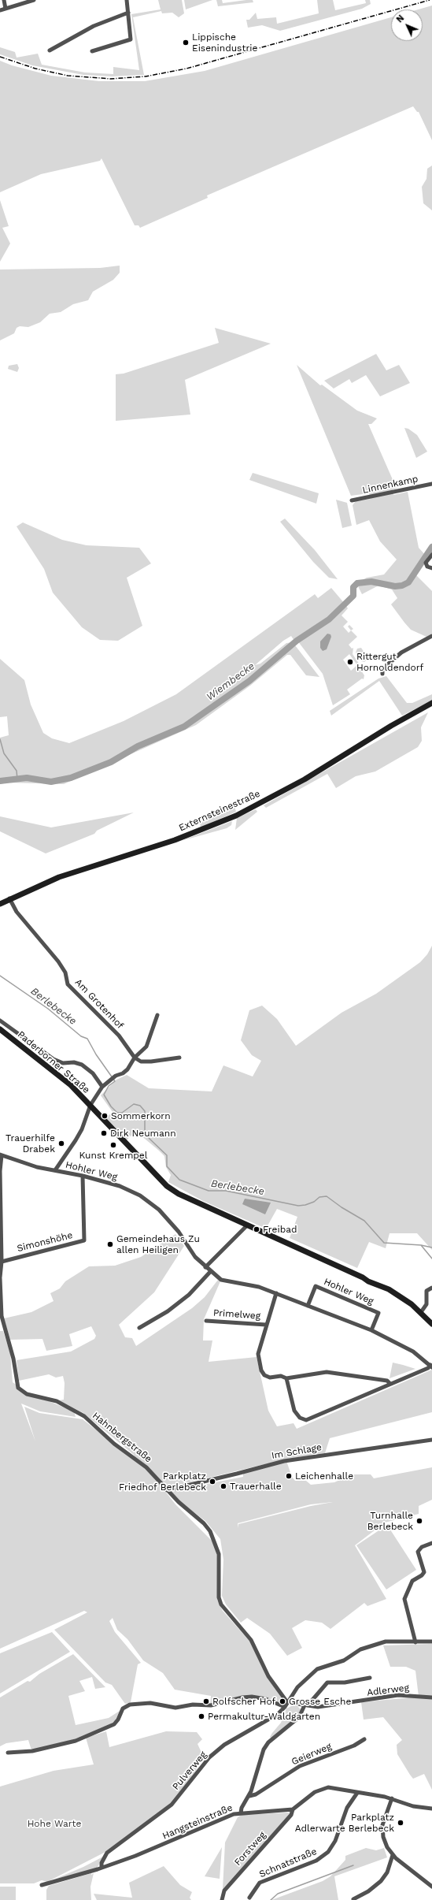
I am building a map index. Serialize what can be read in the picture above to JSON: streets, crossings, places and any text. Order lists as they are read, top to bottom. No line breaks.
{"streets":{"main road":["Externsteinestraße","Paderborner Straße"],"street":["Linnenkamp","Am Grotenhof","Hohler Weg","Simonshöhe","Primelweg","Hahnbergstraße","Im Schlage","Adlerweg","Geierweg","Pulverweg","Hangsteinstraße","Forstweg","Schnatstraße"]},"crossings":[["Externsteinestraße","Am Grotenhof"],["Hohler Weg","Simonshöhe"],["Hohler Weg","Hahnbergstraße"],["Simonshöhe","Hahnbergstraße"],["Hahnbergstraße","Im Schlage"],["Hahnbergstraße","Adlerweg"],["Hahnbergstraße","Pulverweg"],["Adlerweg","Pulverweg"],["Pulverweg","Hangsteinstraße"],["Hangsteinstraße","Forstweg"]],"water":["Wiembecke","Berlebecke"],"parks":["Hohe Warte"],"places":["Lippische Eisenindustrie","Rittergut Hornoldendorf","Sommerkorn","Dirk Neumann","Trauerhilfe Drabek","Kunst Krempel","Freibad","Gemeindehaus Zu allen Heiligen","Leichenhalle","Parkplatz Friedhof Berlebeck","Trauerhalle","Turnhalle Berlebeck","Rolfscher Hof","Grosse Esche","Permakultur-Waldgarten","Parkplatz Adlerwarte Berlebeck"],"north":"top left"}
